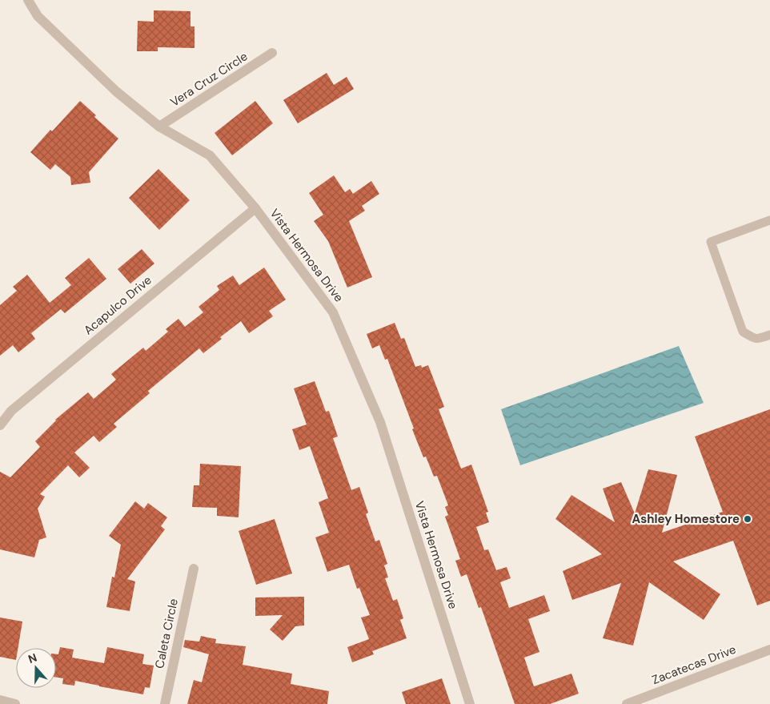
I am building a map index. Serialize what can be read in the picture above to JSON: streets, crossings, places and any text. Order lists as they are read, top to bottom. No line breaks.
{"streets":{"street":["Vera Cruz Circle","Vista Hermosa Drive","Acapulco Drive","Caleta Circle","Zacatecas Drive"]},"crossings":[["Vera Cruz Circle","Vista Hermosa Drive"],["Vista Hermosa Drive","Acapulco Drive"]],"places":["Ashley Homestore"],"north":"top"}
